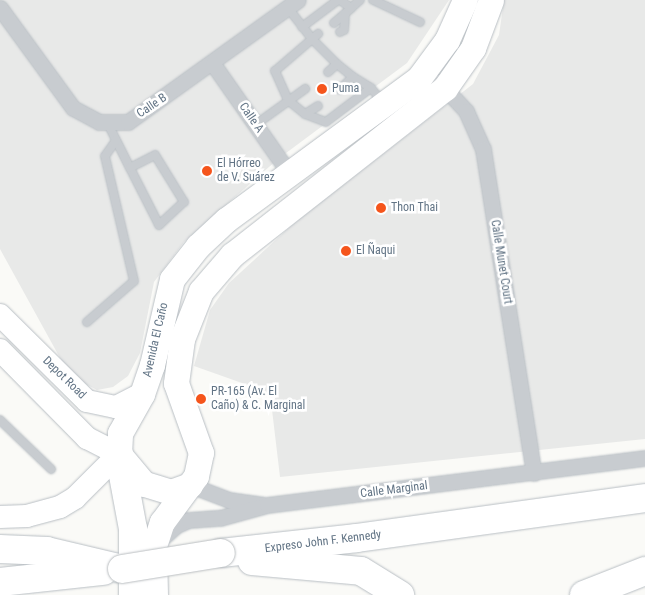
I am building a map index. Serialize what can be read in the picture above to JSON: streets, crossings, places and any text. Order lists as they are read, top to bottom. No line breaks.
{"streets":{"highway":["Expreso John F. Kennedy"],"main road":["Avenida El Caño"],"street":["Calle B","Calle A","Calle Munet Court","Depot Road","Calle Marginal"]},"crossings":[["Calle B","Calle A"],["Calle A","Avenida El Caño"],["Calle Munet Court","Avenida El Caño"],["Calle Munet Court","Calle Marginal"],["Avenida El Caño","Depot Road"],["Avenida El Caño","Calle Marginal"]],"places":["Puma","El Hórreo de V. Suárez","Thon Thai","El Ñaqui","PR-165 (Av. El Caño) & C. Marginal"]}
